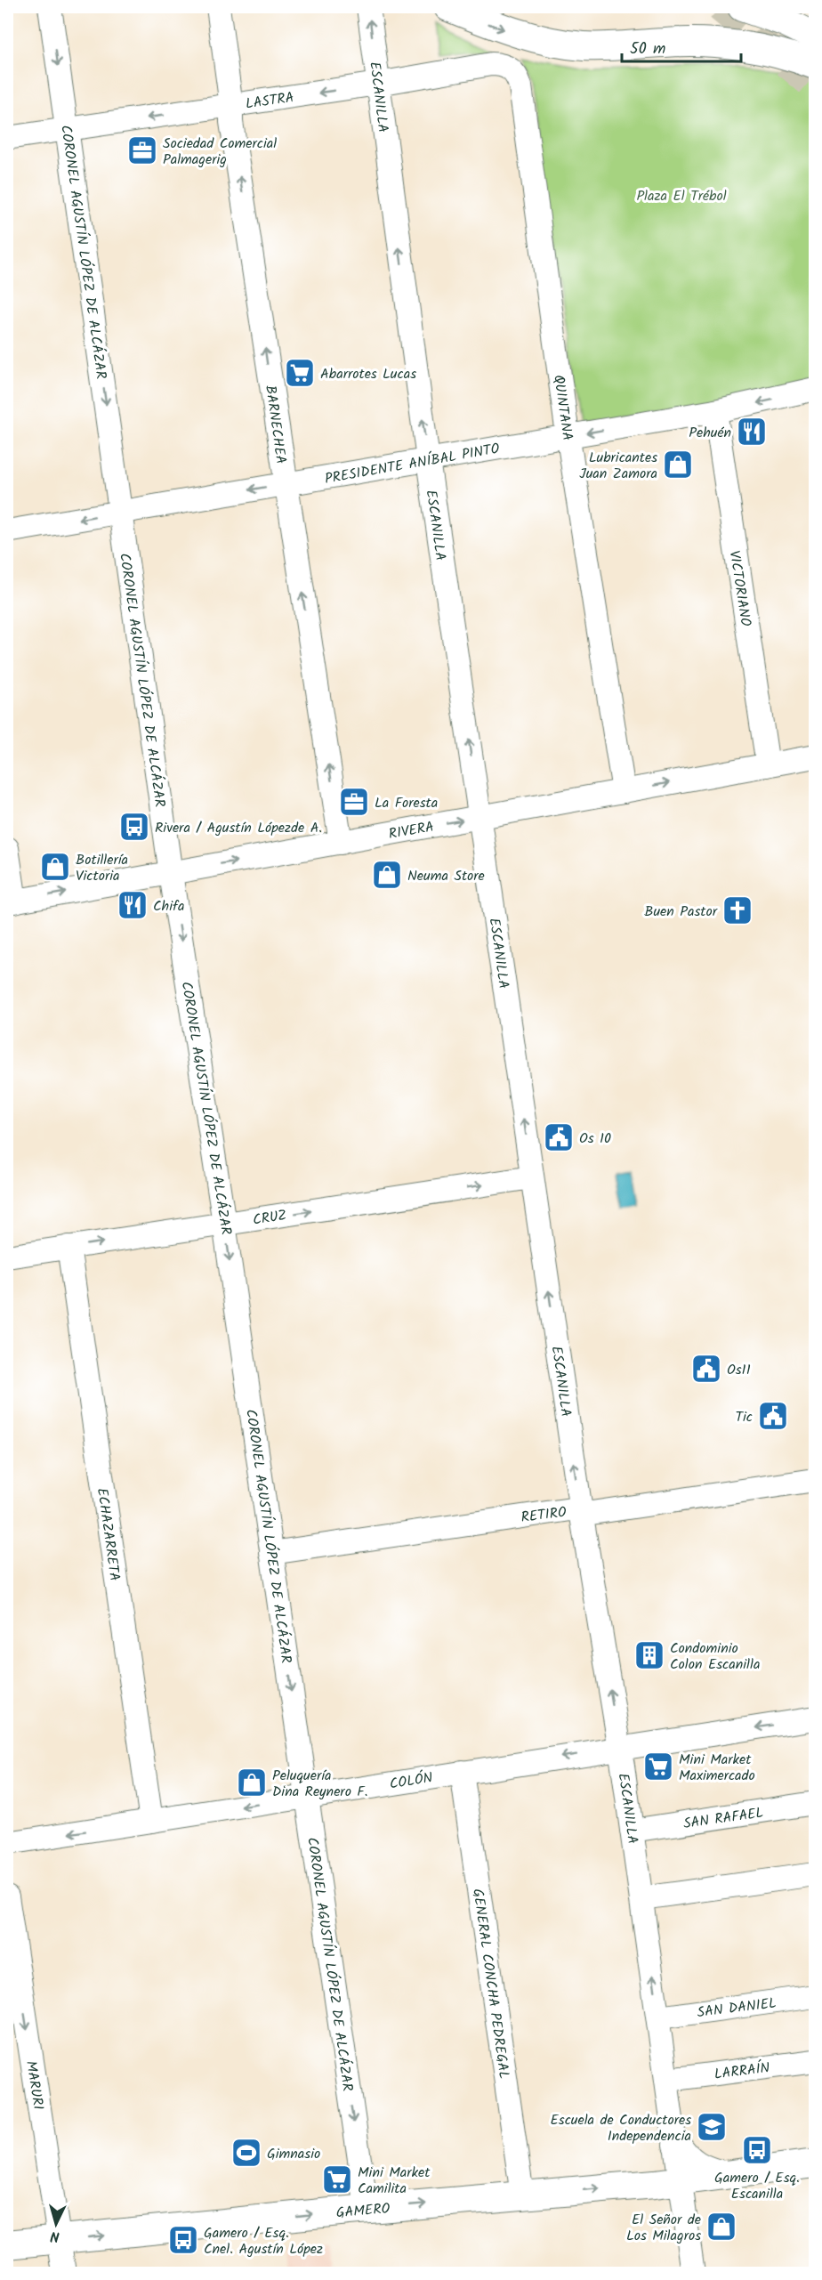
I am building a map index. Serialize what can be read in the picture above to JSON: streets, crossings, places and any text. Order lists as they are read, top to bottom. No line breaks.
{"streets":{"main road":["GAMERO"],"street":["ESCANILLA","LASTRA","CORONEL AGUSTÍN LÓPEZ DE ALCÁZAR","QUINTANA","BARNECHEA","PRESIDENTE ANÍBAL PINTO","VICTORIANO","RIVERA","CRUZ","RETIRO","ECHAZARRETA","COLÓN","SAN RAFAEL","GENERAL CONCHA PEDREGAL","SAN DANIEL","LARRAÍN","MARURI"]},"crossings":[["ESCANILLA","LASTRA"],["ESCANILLA","PRESIDENTE ANÍBAL PINTO"],["ESCANILLA","RIVERA"],["ESCANILLA","CRUZ"],["ESCANILLA","RETIRO"],["ESCANILLA","COLÓN"],["ESCANILLA","SAN RAFAEL"],["ESCANILLA","SAN DANIEL"],["ESCANILLA","LARRAÍN"],["ESCANILLA","GAMERO"],["LASTRA","CORONEL AGUSTÍN LÓPEZ DE ALCÁZAR"],["LASTRA","QUINTANA"],["LASTRA","BARNECHEA"],["CORONEL AGUSTÍN LÓPEZ DE ALCÁZAR","PRESIDENTE ANÍBAL PINTO"],["CORONEL AGUSTÍN LÓPEZ DE ALCÁZAR","RIVERA"],["CORONEL AGUSTÍN LÓPEZ DE ALCÁZAR","CRUZ"],["CORONEL AGUSTÍN LÓPEZ DE ALCÁZAR","RETIRO"],["CORONEL AGUSTÍN LÓPEZ DE ALCÁZAR","COLÓN"],["CORONEL AGUSTÍN LÓPEZ DE ALCÁZAR","GAMERO"],["QUINTANA","PRESIDENTE ANÍBAL PINTO"],["QUINTANA","RIVERA"],["BARNECHEA","PRESIDENTE ANÍBAL PINTO"],["BARNECHEA","RIVERA"],["PRESIDENTE ANÍBAL PINTO","VICTORIANO"],["VICTORIANO","RIVERA"],["CRUZ","ECHAZARRETA"],["ECHAZARRETA","COLÓN"],["COLÓN","GENERAL CONCHA PEDREGAL"],["GENERAL CONCHA PEDREGAL","GAMERO"],["MARURI","GAMERO"]],"one_way":["ESCANILLA","LASTRA","CORONEL AGUSTÍN LÓPEZ DE ALCÁZAR","BARNECHEA","PRESIDENTE ANÍBAL PINTO","RIVERA","CRUZ","COLÓN","MARURI","GAMERO"],"parks":["Plaza El Trébol"],"places":{"office":["Sociedad Comercial Palmagerig","La Foresta"],"supermarket":["Abarrotes Lucas","Mini Market Maximercado","Mini Market Camilita"],"restaurant":["Pehuén","Chifa"],"shop":["Lubricantes Juan Zamora","Botillería Victoria","Neuma Store","Peluquería Dina Reynero F.","El Señor de Los Milagros"],"bus stop":["Rivera / Agustín Lópezde A.","Gamero / Esq. Escanilla","Gamero / Esq. Cnel. Agustín López"],"church":["Buen Pastor"],"public building":["Os 10","Os11","Tic"],"building":["Condominio Colon Escanilla"],"school or university":["Escuela de Conductores Independencia"],"sports":["Gimnasio"]},"scale_bar":"50 m","north":"bottom"}
